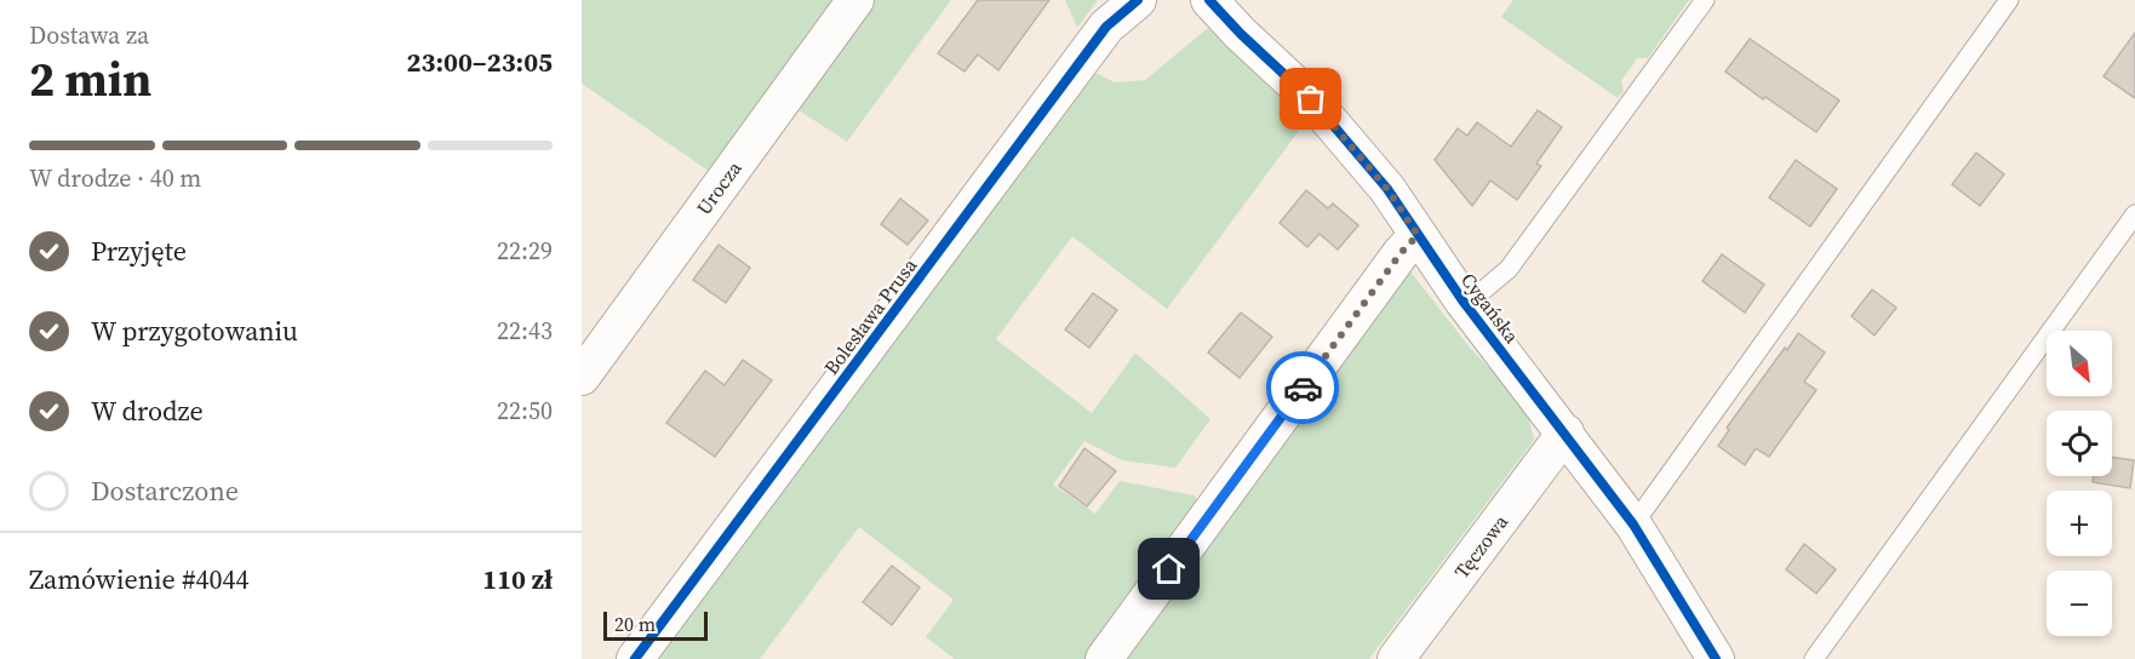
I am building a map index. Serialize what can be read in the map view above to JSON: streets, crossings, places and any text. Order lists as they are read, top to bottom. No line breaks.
{"streets":{"street":["Urocza","Cygańska","Bolesława Prusa","Tęczowa"]},"crossings":[["Cygańska","Tęczowa"]],"scale_bar":"20 m","north":"bottom right","page":{"heading":["2 min","Dostawa za","23:00–23:05"],"panel":["Zamówienie #4044","110 zł"],"bar":"W drodze · 40 m","list":[["Przyjęte","22:29"],["W przygotowaniu","22:43"],["W drodze","22:50"],"Dostarczone"],"map_buttons":["+","−"],"scale":"20 m"}}
